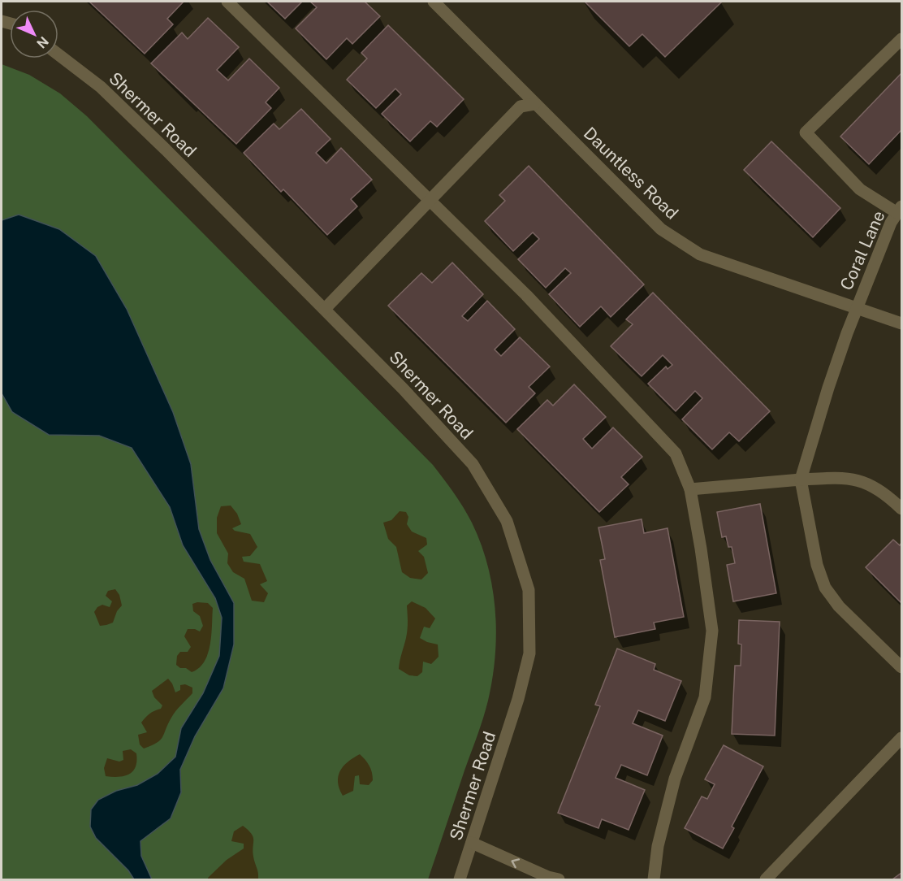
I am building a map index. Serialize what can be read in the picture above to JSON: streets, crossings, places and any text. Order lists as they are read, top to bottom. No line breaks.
{"streets":{"street":["Shermer Road","Dauntless Road","Coral Lane"]},"crossings":[["Dauntless Road","Coral Lane"]],"north":"bottom right"}
